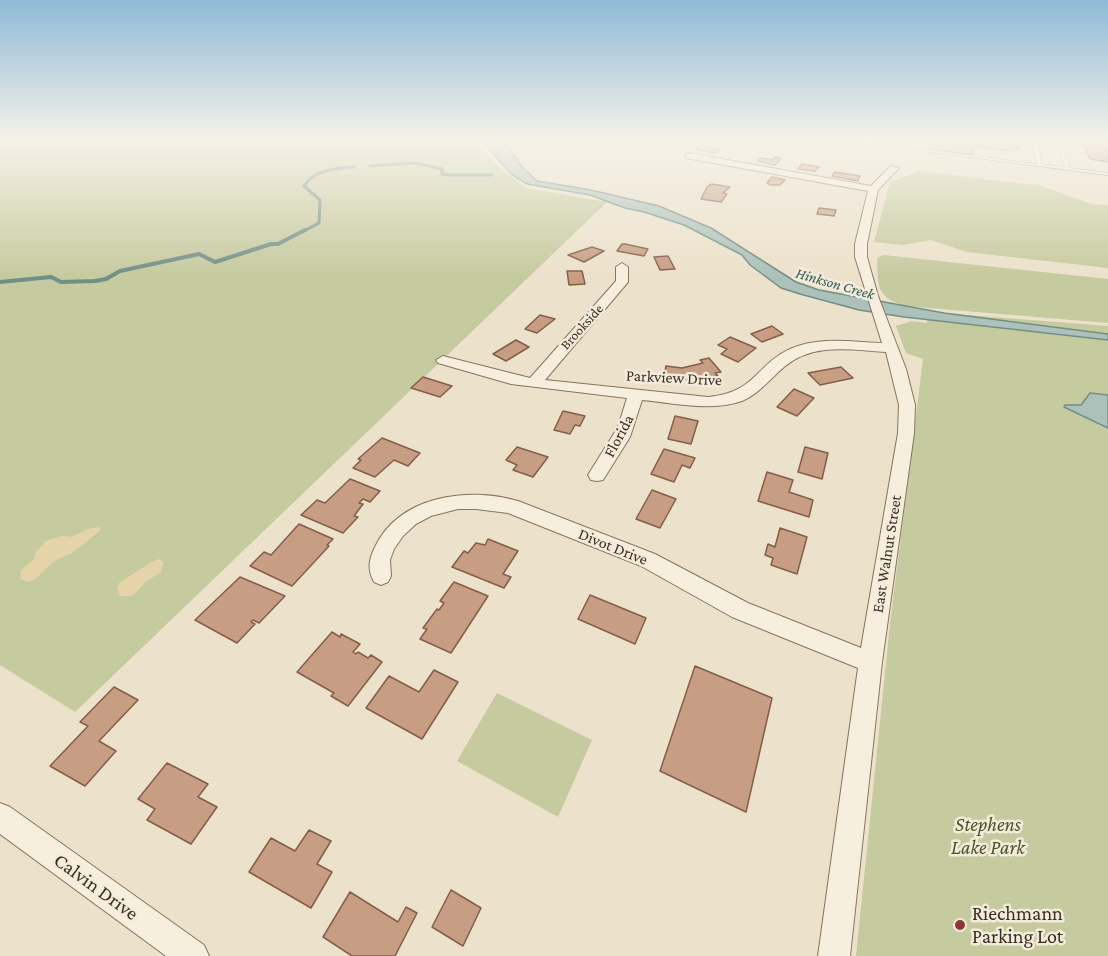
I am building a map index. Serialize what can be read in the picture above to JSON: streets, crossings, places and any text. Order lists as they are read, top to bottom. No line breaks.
{"streets":{"street":["Brookside","Parkview Drive","Florida","Divot Drive","East Walnut Street","Calvin Drive"]},"crossings":[["Brookside","Parkview Drive"],["Parkview Drive","Florida"],["Parkview Drive","East Walnut Street"],["Divot Drive","East Walnut Street"]],"water":["Hinkson Creek"],"parks":["Stephens Lake Park"],"places":["Riechmann Parking Lot"]}
